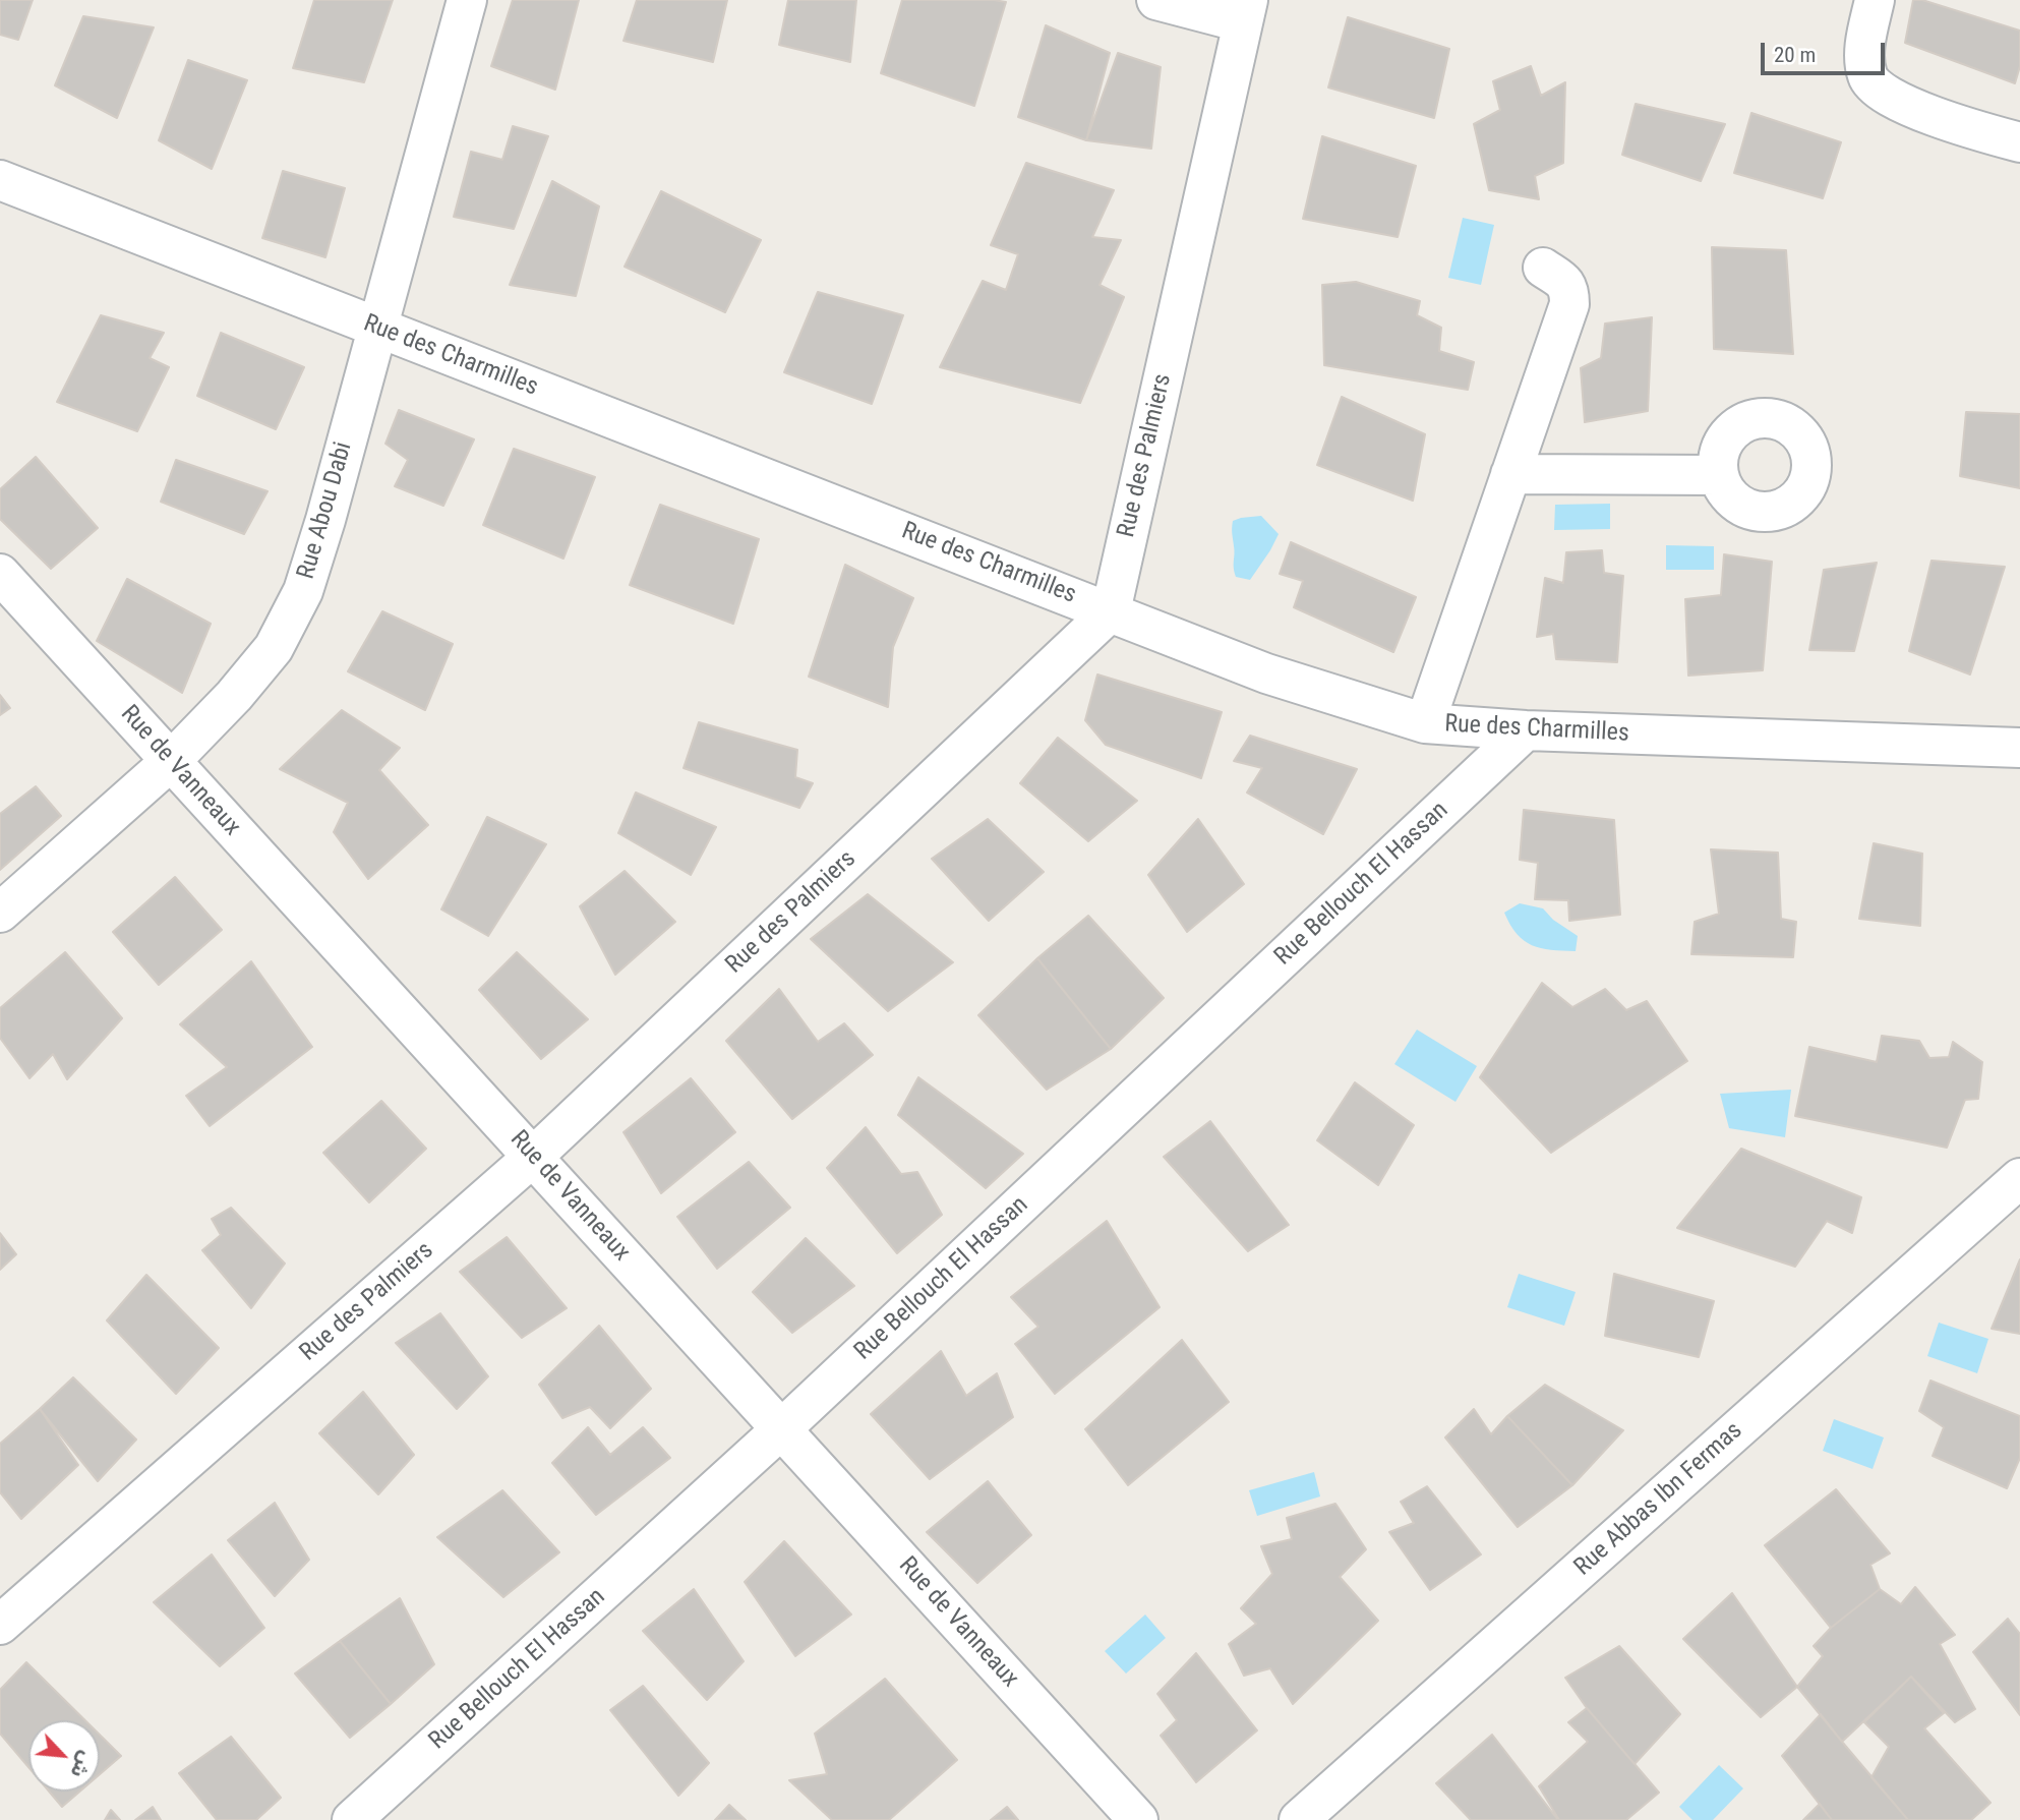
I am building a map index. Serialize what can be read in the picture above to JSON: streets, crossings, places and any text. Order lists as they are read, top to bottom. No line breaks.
{"streets":{"street":["Rue des Charmilles","Rue des Palmiers","Rue Abou Dabi","Rue de Vanneaux","Rue Bellouch El Hassan","Rue Abbas Ibn Fermas"]},"crossings":[["Rue des Charmilles","Rue des Palmiers"],["Rue des Charmilles","Rue Abou Dabi"],["Rue des Charmilles","Rue Bellouch El Hassan"],["Rue des Palmiers","Rue de Vanneaux"],["Rue Abou Dabi","Rue de Vanneaux"],["Rue de Vanneaux","Rue Bellouch El Hassan"]],"scale_bar":"20 m","north":"bottom right"}
